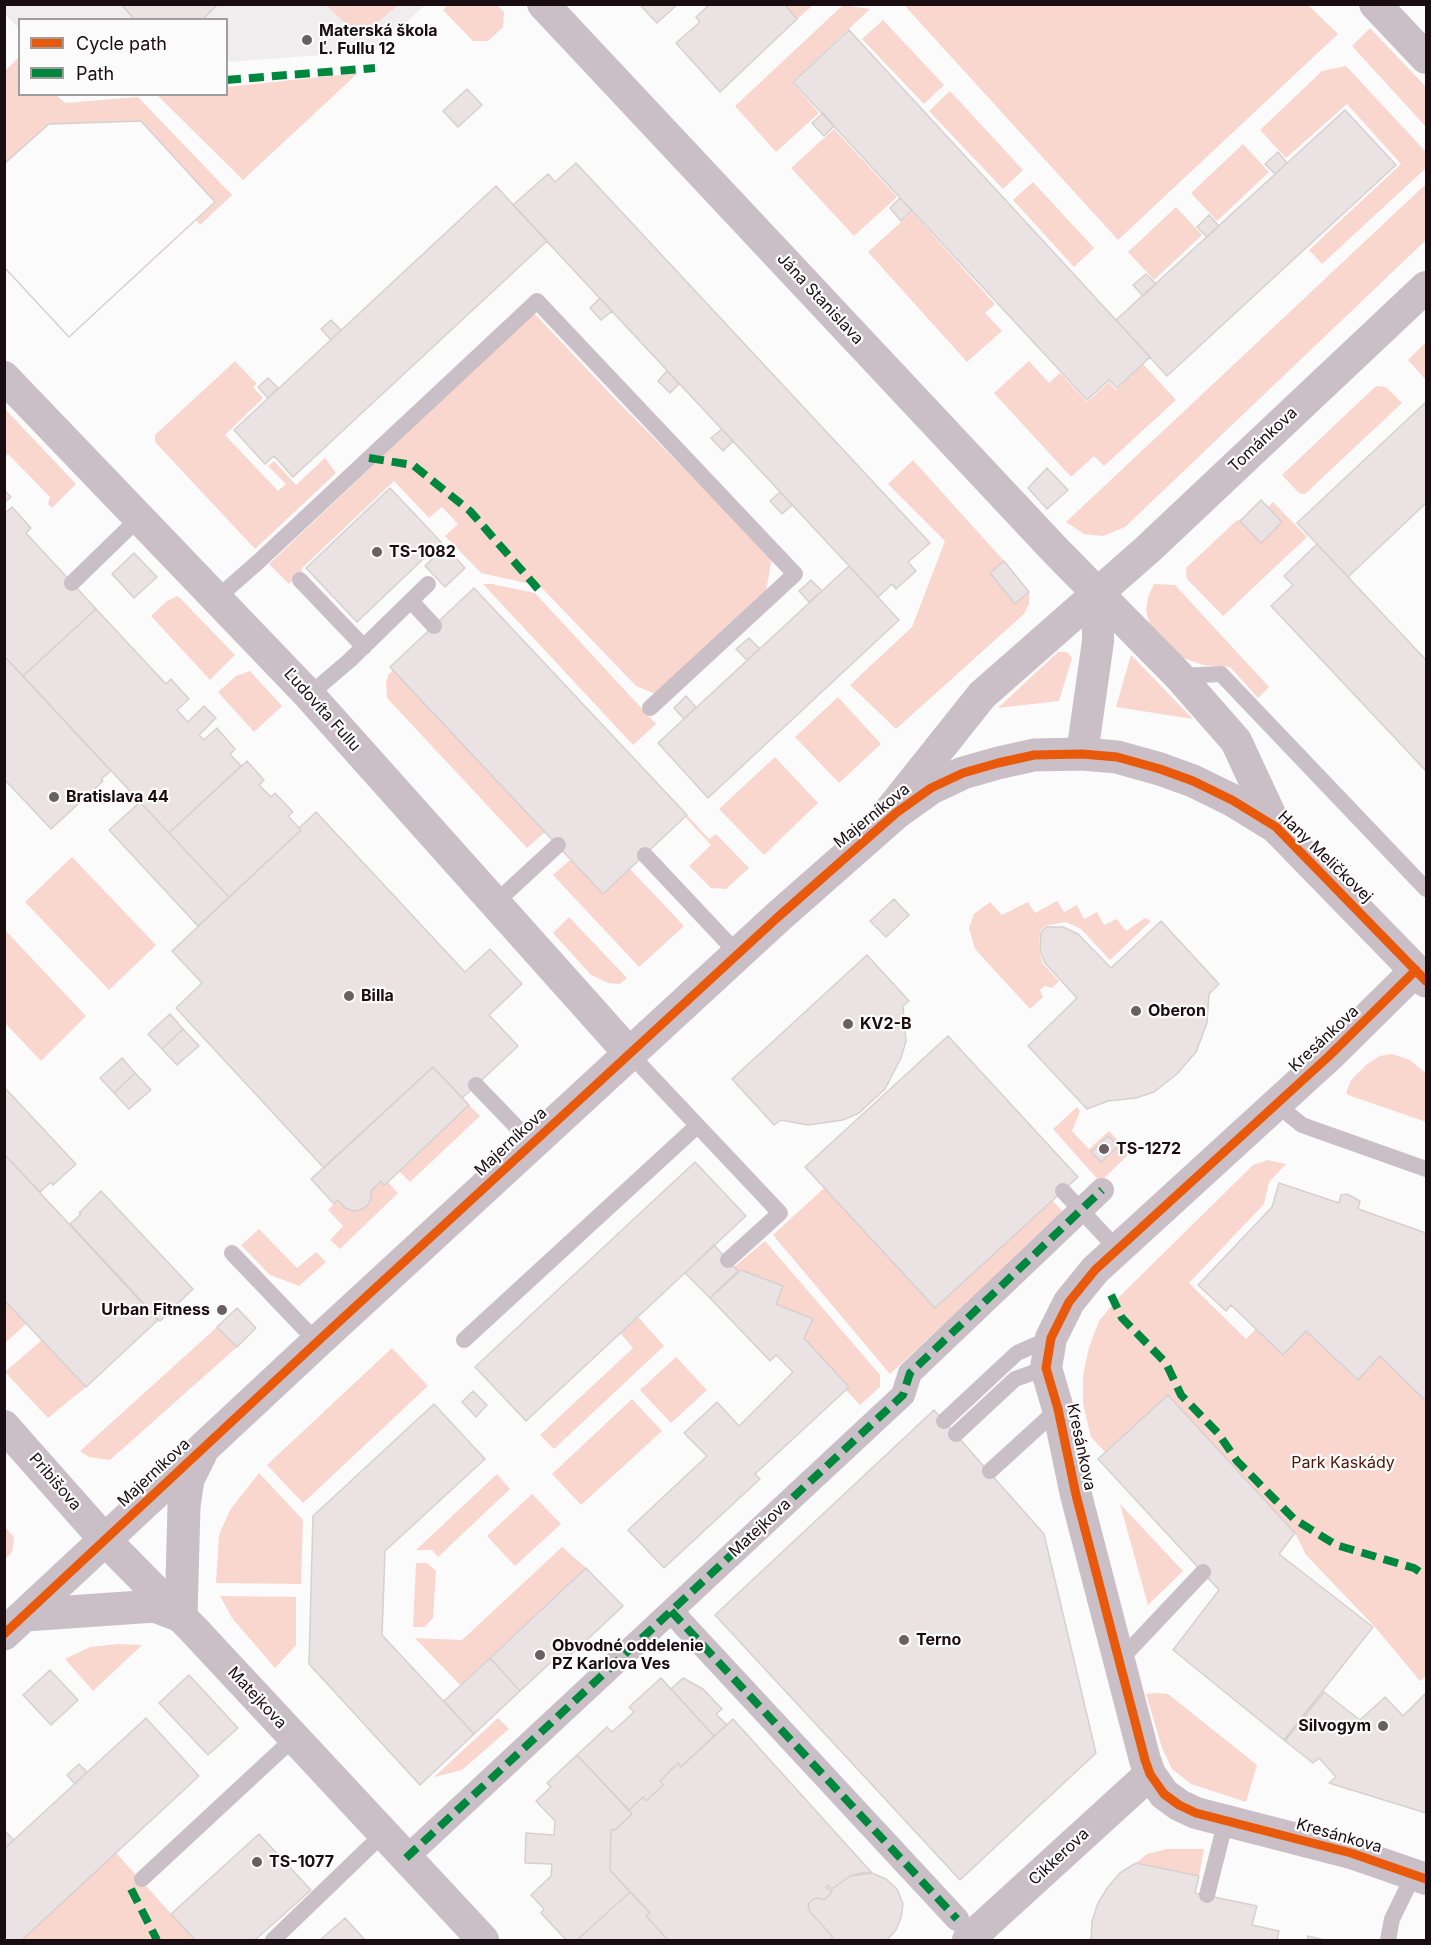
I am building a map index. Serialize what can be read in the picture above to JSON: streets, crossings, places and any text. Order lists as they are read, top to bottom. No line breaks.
{"streets":{"street":["Jána Stanislava","Tománkova","Ľudovíta Fullu","Majerníkova","Hany Meličkovej","Kresánkova","Pribišova","Matejkova","Cikkerova"]},"crossings":[["Jána Stanislava","Tománkova"],["Jána Stanislava","Hany Meličkovej"],["Tománkova","Majerníkova"],["Tománkova","Hany Meličkovej"],["Ľudovíta Fullu","Majerníkova"],["Majerníkova","Hany Meličkovej"],["Majerníkova","Pribišova"],["Majerníkova","Matejkova"],["Hany Meličkovej","Kresánkova"],["Kresánkova","Cikkerova"],["Pribišova","Matejkova"]],"parks":["Park Kaskády"],"places":["Materská škola Ľ. Fullu 12","TS-1082","Bratislava 44","Billa","Oberon","KV2-B","TS-1272","Urban Fitness","Terno","Obvodné oddelenie PZ Karlova Ves","Silvogym","TS-1077"],"legend":["Cycle path","Path"]}
